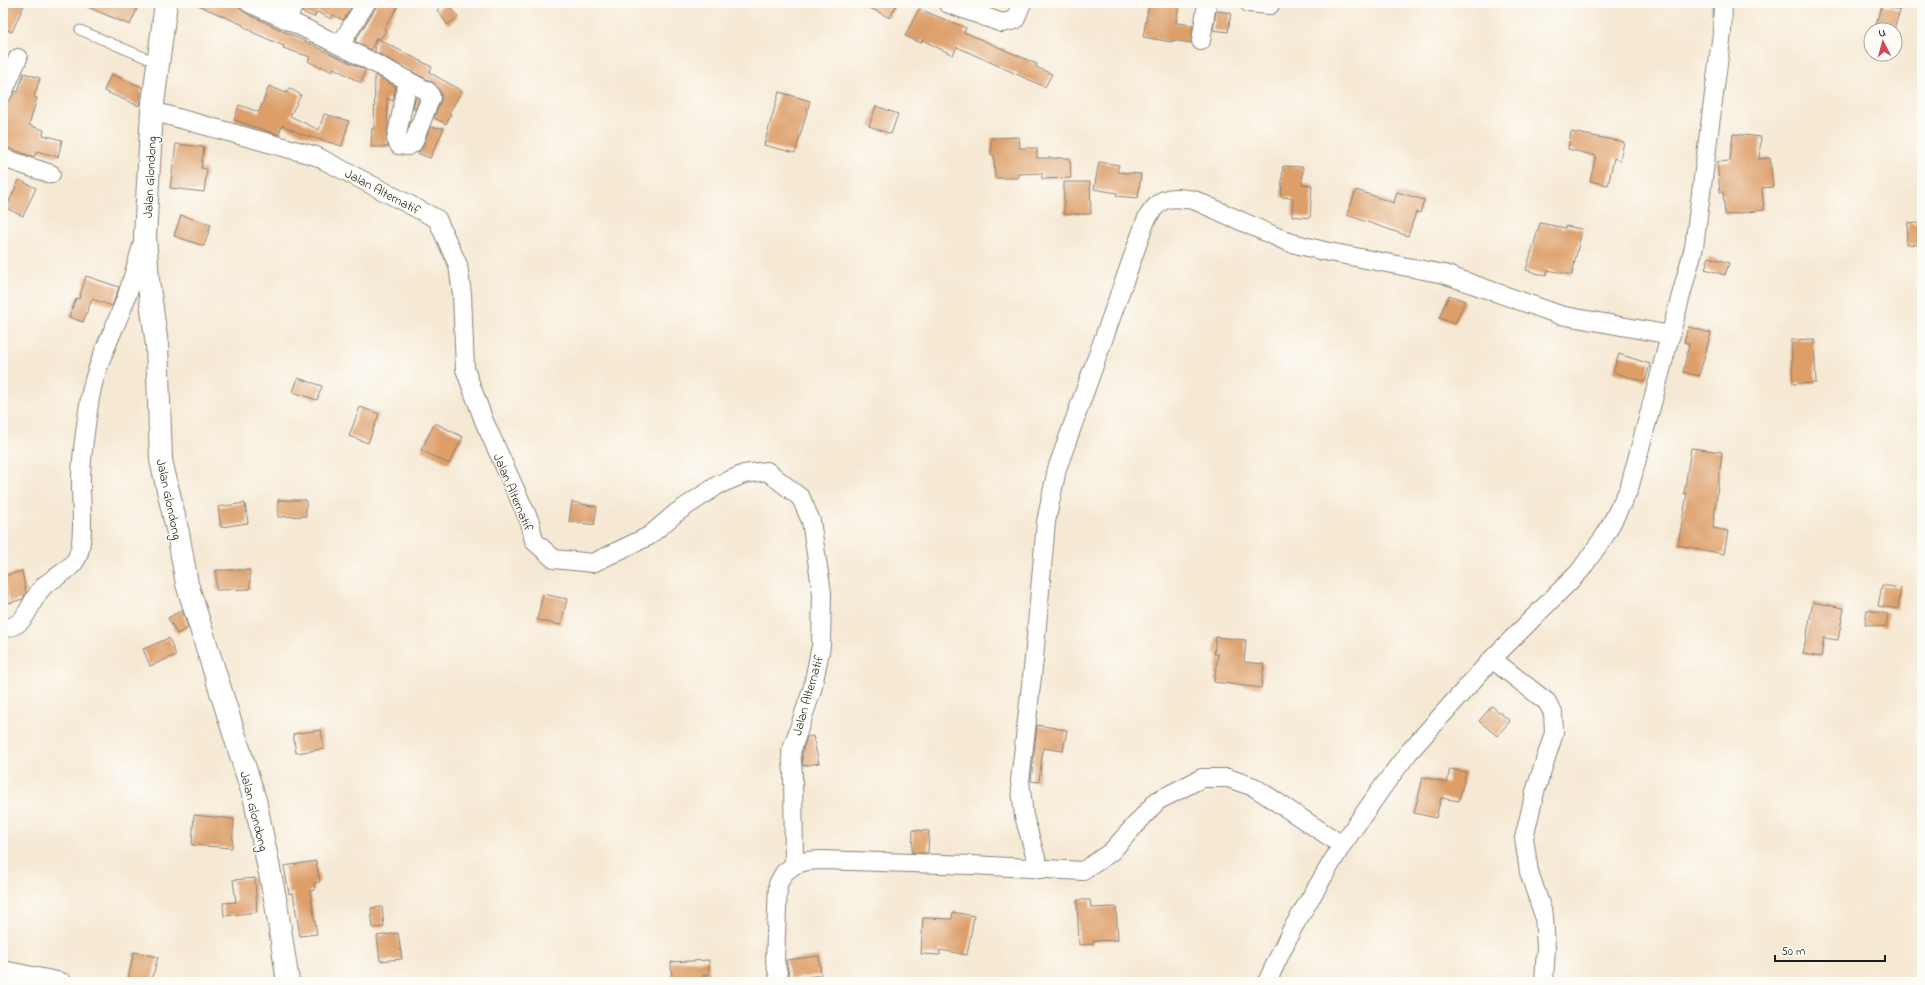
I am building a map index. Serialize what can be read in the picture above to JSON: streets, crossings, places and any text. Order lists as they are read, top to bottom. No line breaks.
{"streets":{"main road":["Jalan Glondong"],"street":["Jalan Alternatif"]},"crossings":[["Jalan Glondong","Jalan Alternatif"]],"scale_bar":"50 m","north":"top"}
